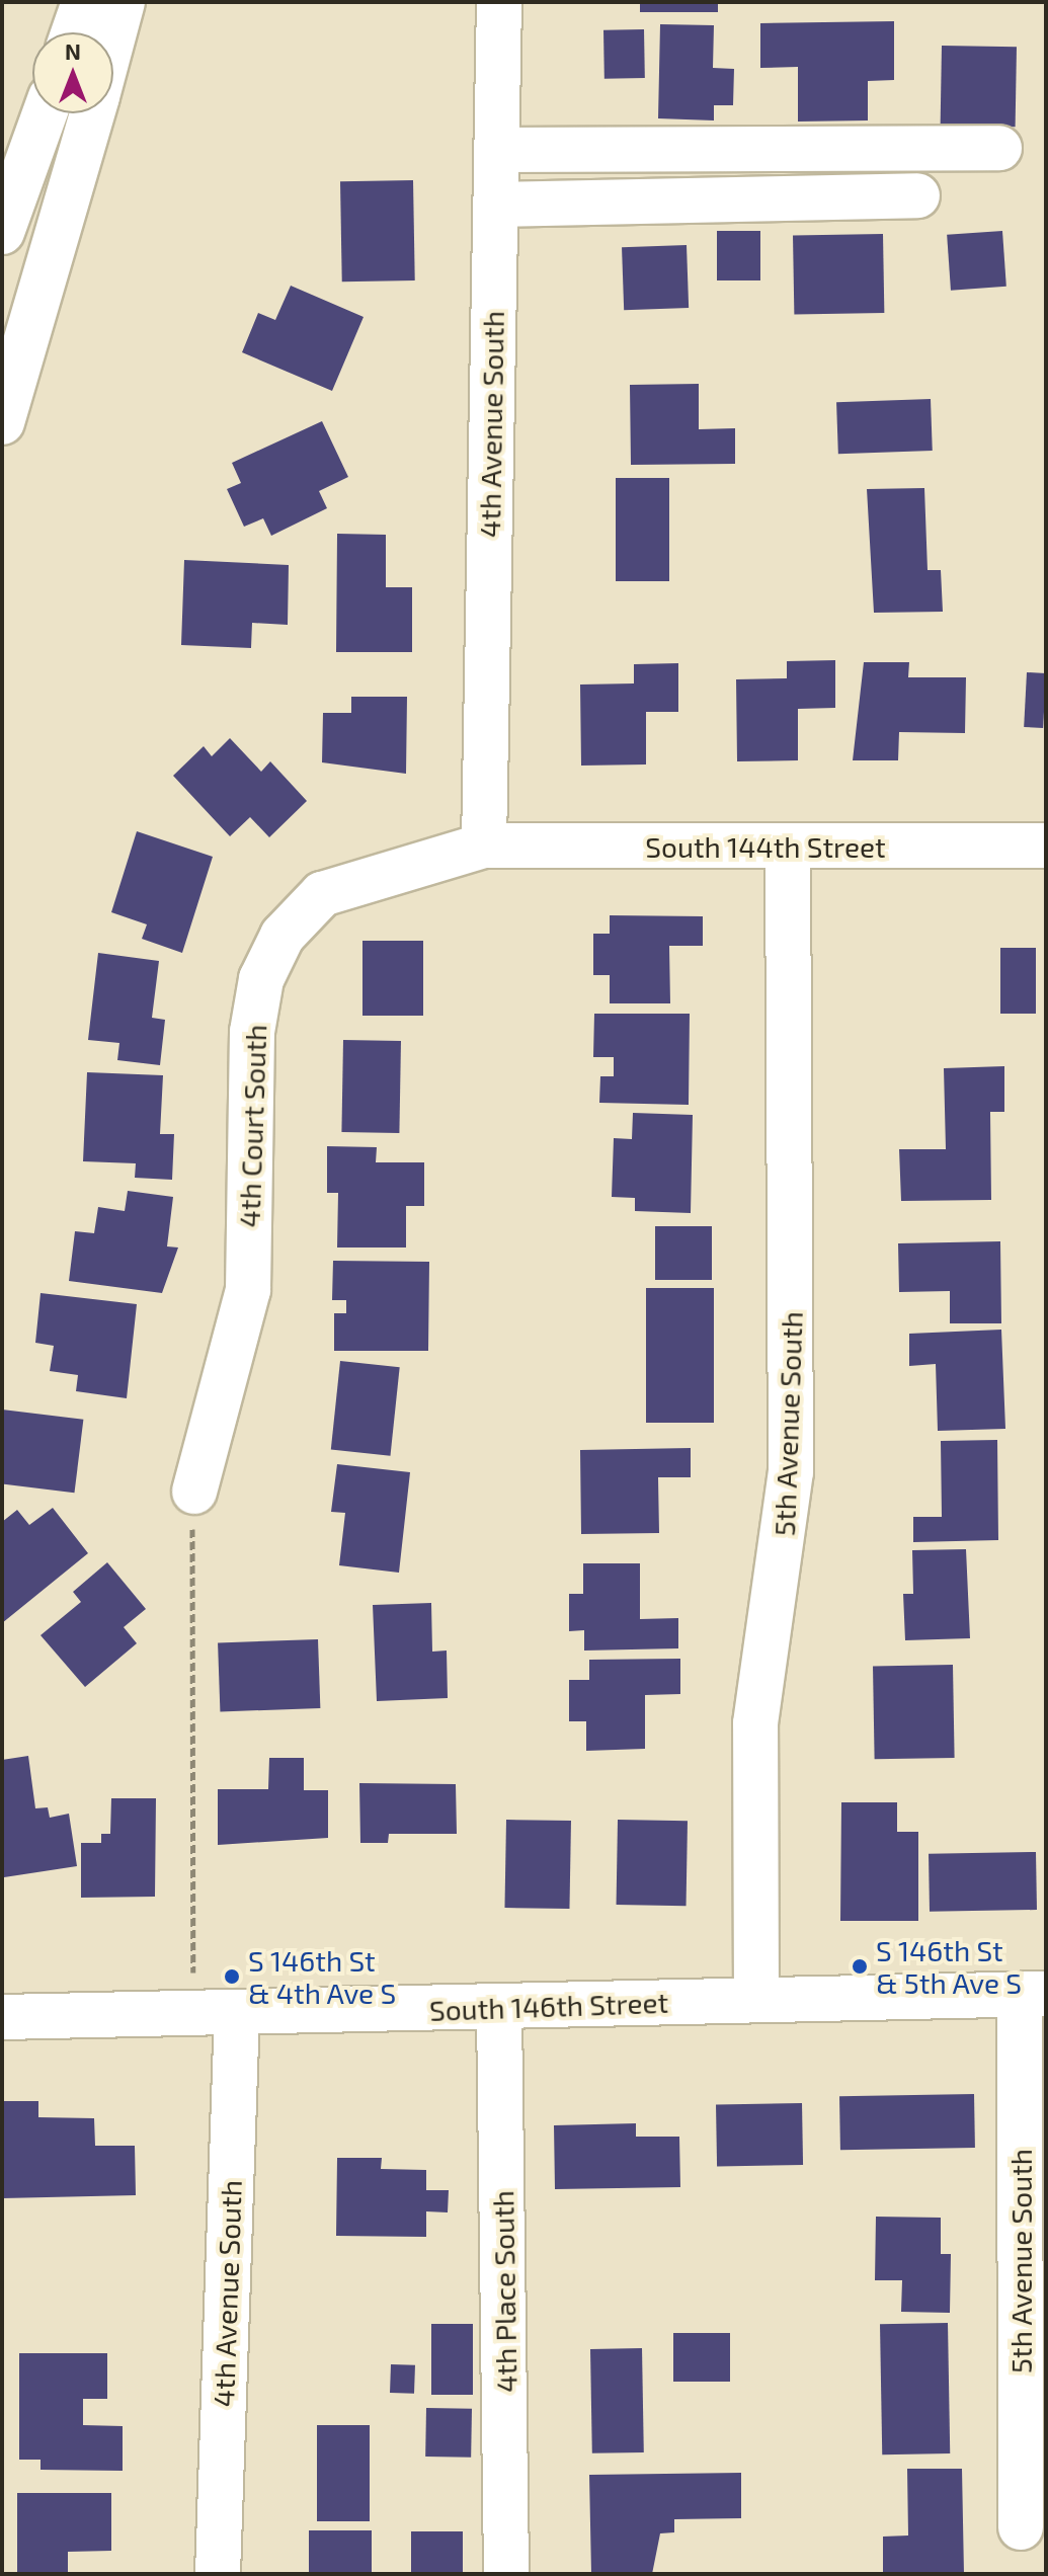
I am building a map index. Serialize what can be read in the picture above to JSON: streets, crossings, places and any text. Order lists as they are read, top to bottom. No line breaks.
{"streets":{"main road":["4th Avenue South","South 144th Street","4th Court South","5th Avenue South","South 146th Street","4th Place South"]},"crossings":[["4th Avenue South","South 144th Street"],["4th Avenue South","4th Court South"],["4th Avenue South","South 146th Street"],["South 144th Street","4th Court South"],["South 144th Street","5th Avenue South"],["5th Avenue South","South 146th Street"],["South 146th Street","4th Place South"]],"places":["S 146th St & 5th Ave S","S 146th St & 4th Ave S"],"north":"top"}
